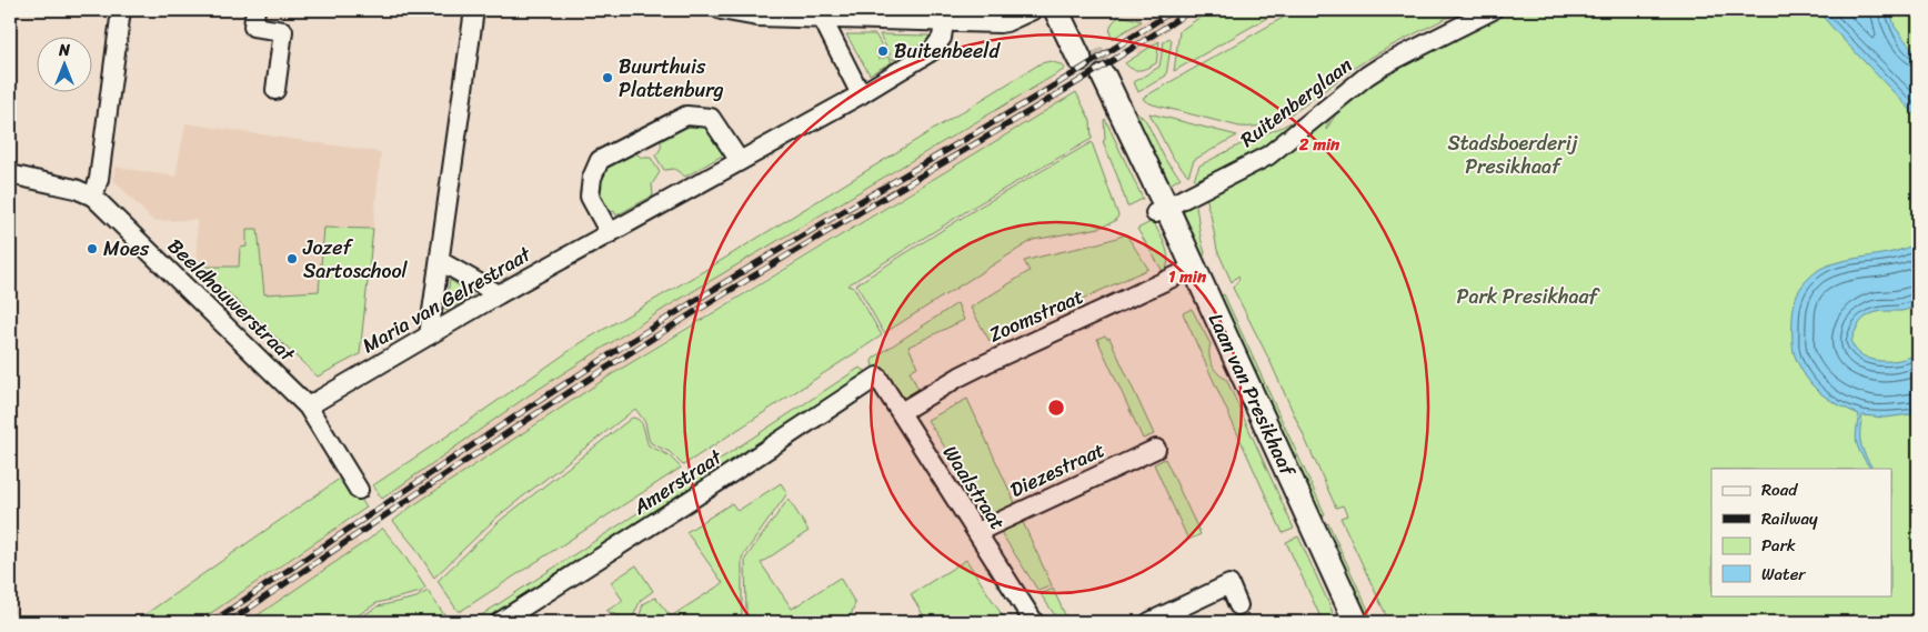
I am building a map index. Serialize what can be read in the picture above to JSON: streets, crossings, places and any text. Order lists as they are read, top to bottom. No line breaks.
{"streets":{"street":["Ruitenberglaan","Beeldhouwerstraat","Maria van Gelrestraat","Zoomstraat","Laan van Presikhaaf","Diezestraat","Amerstraat","Waalstraat"]},"crossings":[["Ruitenberglaan","Laan van Presikhaaf"],["Beeldhouwerstraat","Maria van Gelrestraat"],["Zoomstraat","Laan van Presikhaaf"],["Zoomstraat","Waalstraat"],["Diezestraat","Waalstraat"],["Amerstraat","Waalstraat"]],"parks":["Stadsboerderij Presikhaaf","Park Presikhaaf"],"places":["Buitenbeeld","Buurthuis Plattenburg","Moes","Jozef Sartoschool"],"legend":["Road","Railway","Park","Water"],"north":"top","rings":["2 min","1 min"]}
